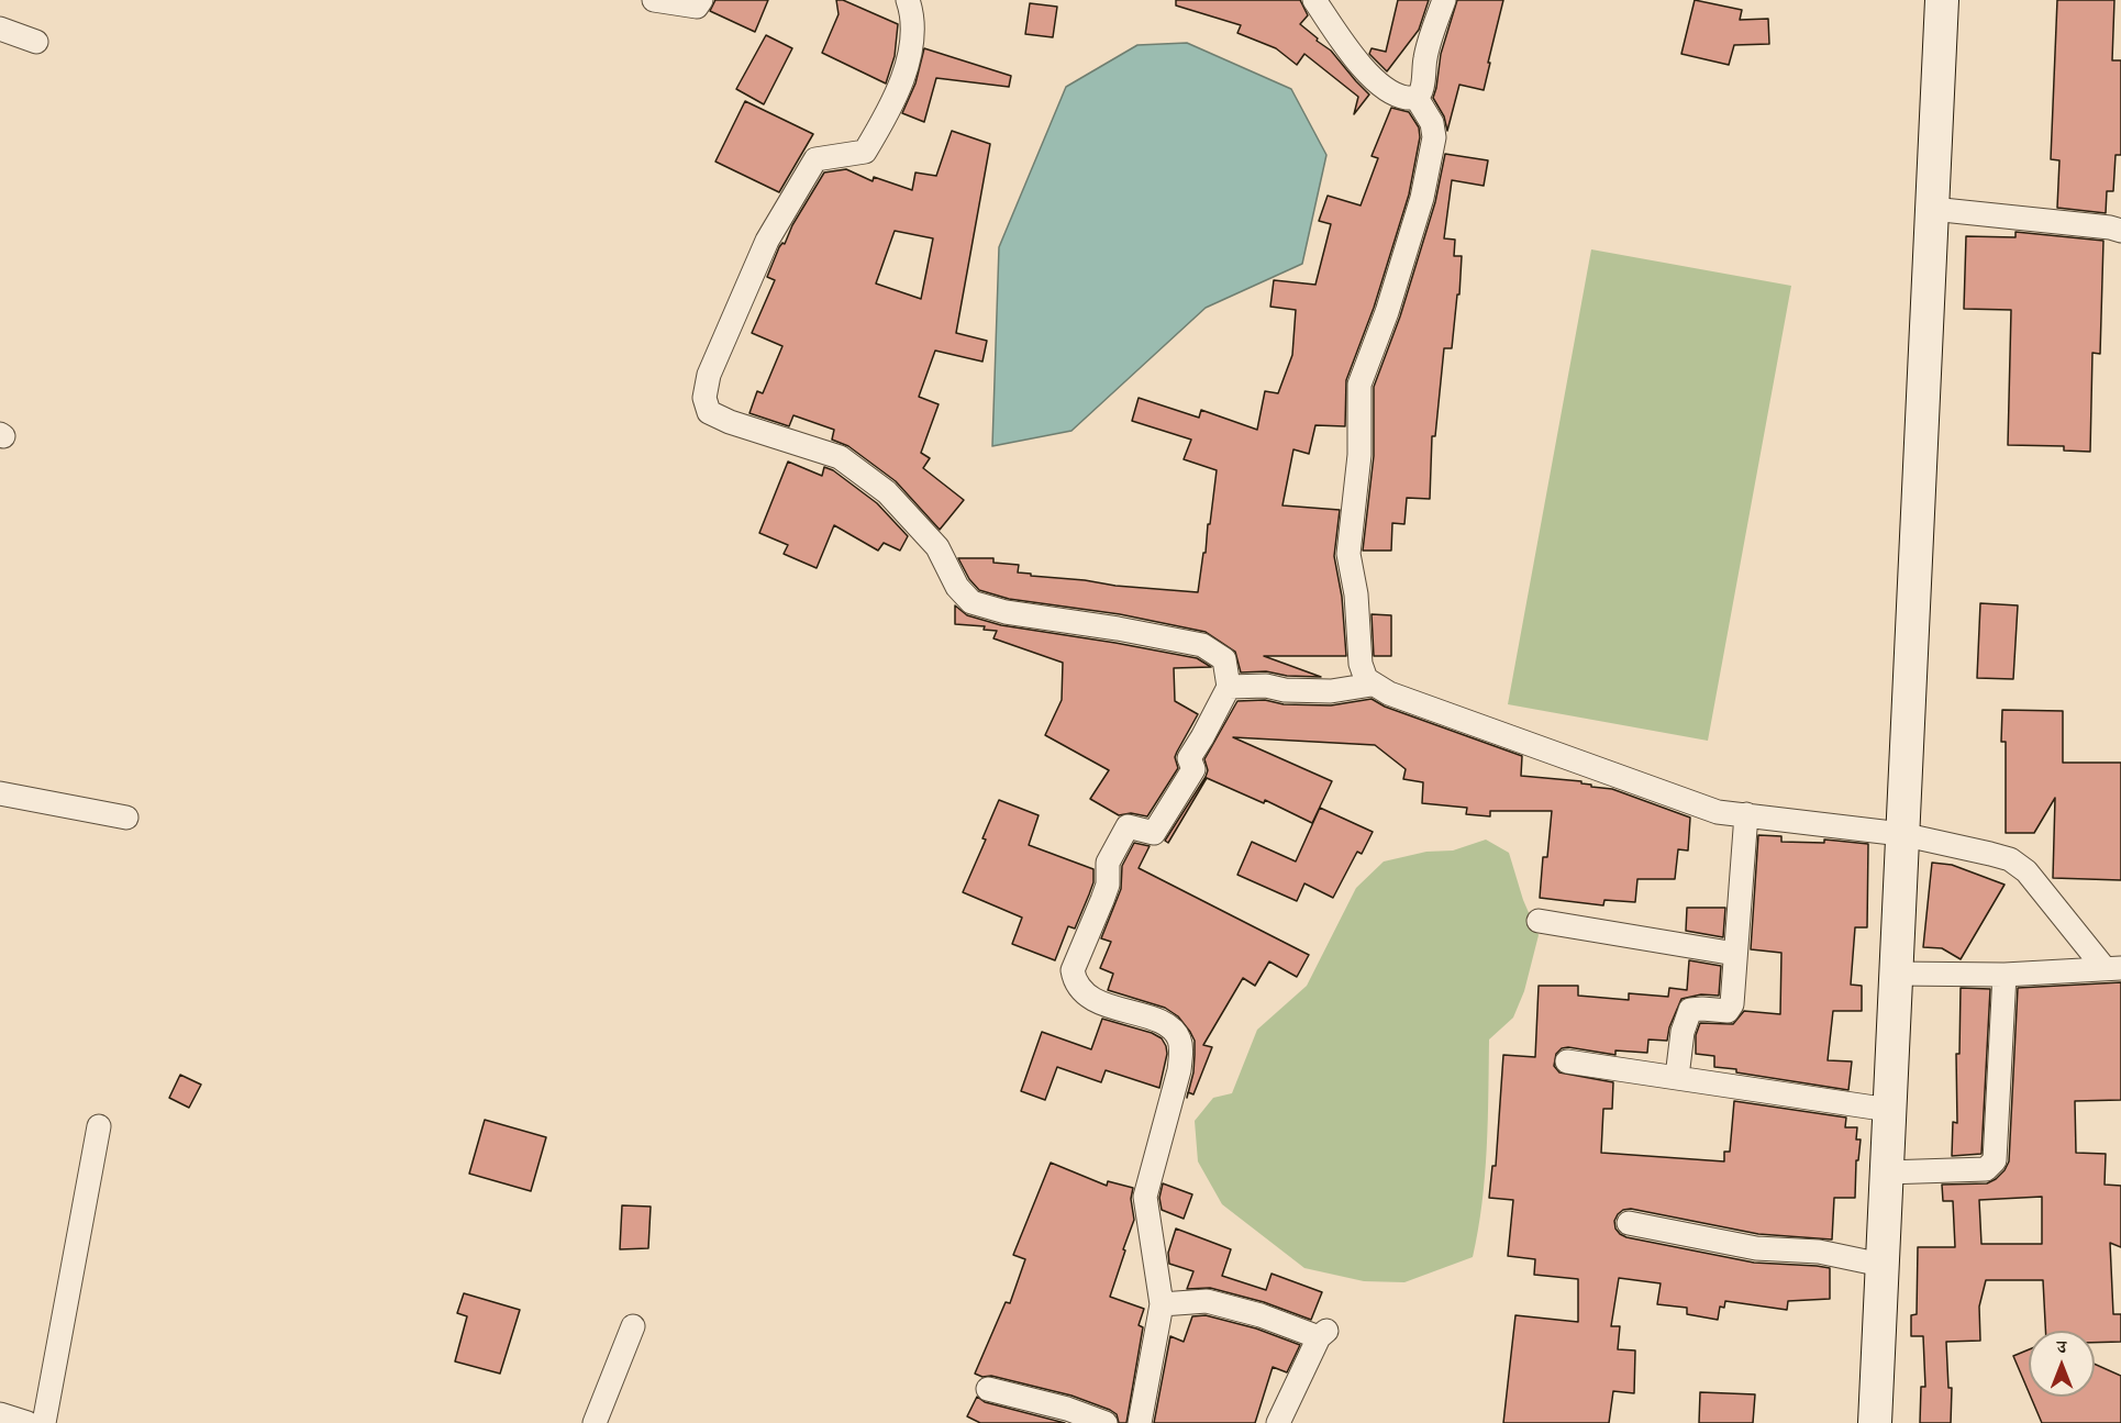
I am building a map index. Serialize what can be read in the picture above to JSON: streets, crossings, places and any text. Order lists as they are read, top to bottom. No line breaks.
{"north":"top"}
